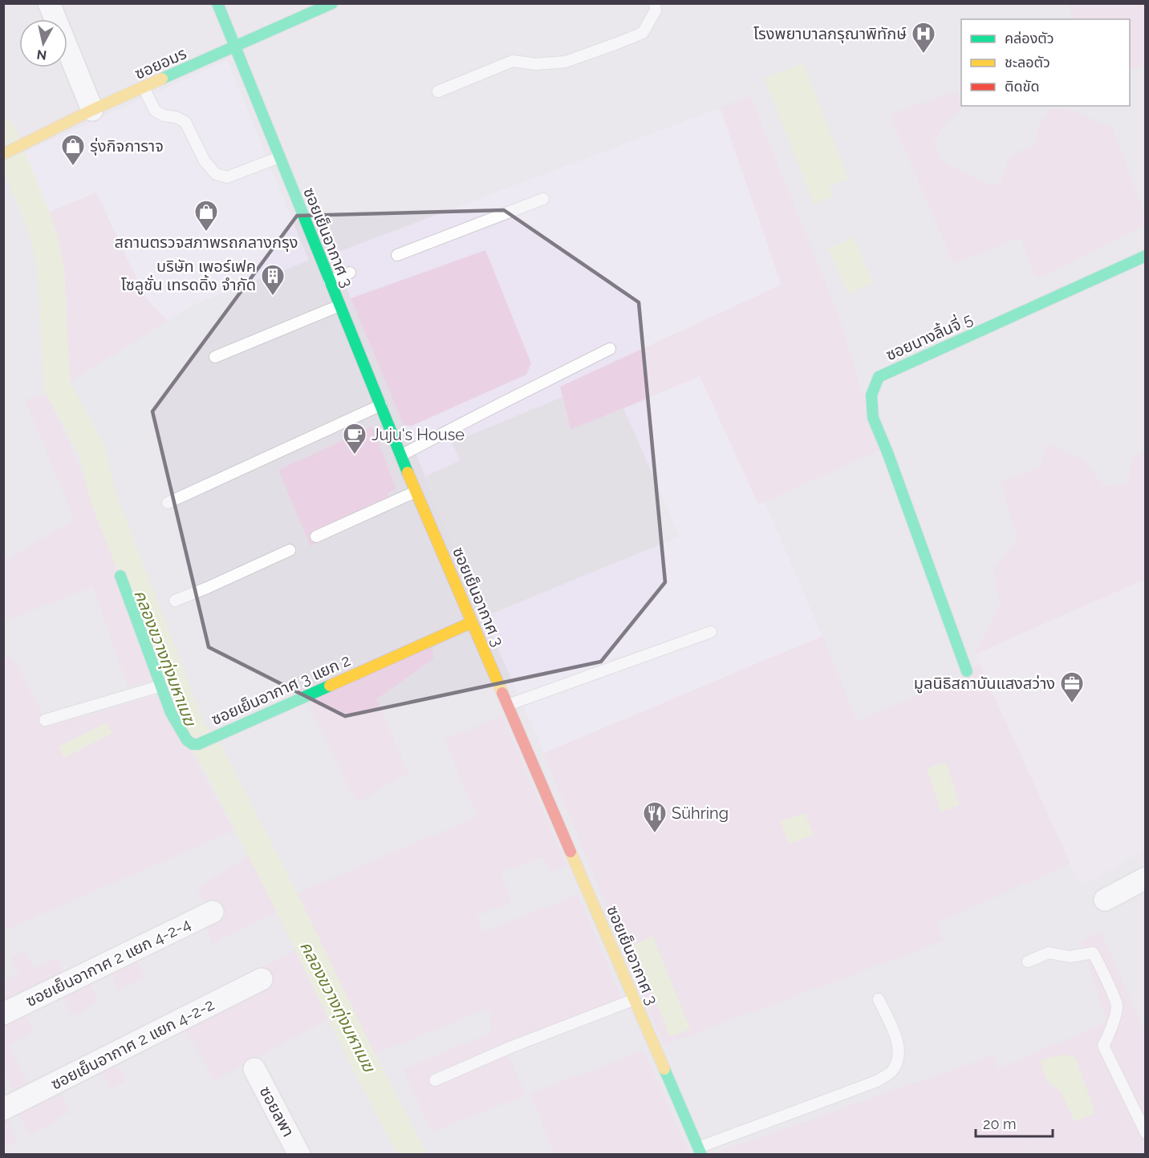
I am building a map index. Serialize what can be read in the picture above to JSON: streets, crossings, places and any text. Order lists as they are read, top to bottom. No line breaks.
{"streets":{"street":["ซอยอมร","ซอยเย็นอากาศ 3","ซอยนางลิ้นจี่ 5","ซอยเย็นอากาศ 3 แยก 2","ซอยเย็นอากาศ 2 แยก 4-2-4","ซอยเย็นอากาศ 2 แยก 4-2-2","ซอยลพา"]},"crossings":[["ซอยอมร","ซอยเย็นอากาศ 3"],["ซอยเย็นอากาศ 3","ซอยเย็นอากาศ 3 แยก 2"]],"water":["คลองขวางทุ่งมหาเมฆ"],"places":{"hospital":["โรงพยาบาลกรุณาพิทักษ์"],"shop":["รุ่งกิจการาจ","สถานตรวจสภาพรถกลางกรุง"],"building":["บริษัท เพอร์เฟค โซลูชั่น เทรดดิ้ง จำกัด"],"cafe":["Juju's House"],"office":["มูลนิธิสถาบันแสงสว่าง"],"restaurant":["Sühring"]},"legend":["คล่องตัว","ชะลอตัว","ติดขัด"],"scale_bar":"20 m","north":"bottom"}
